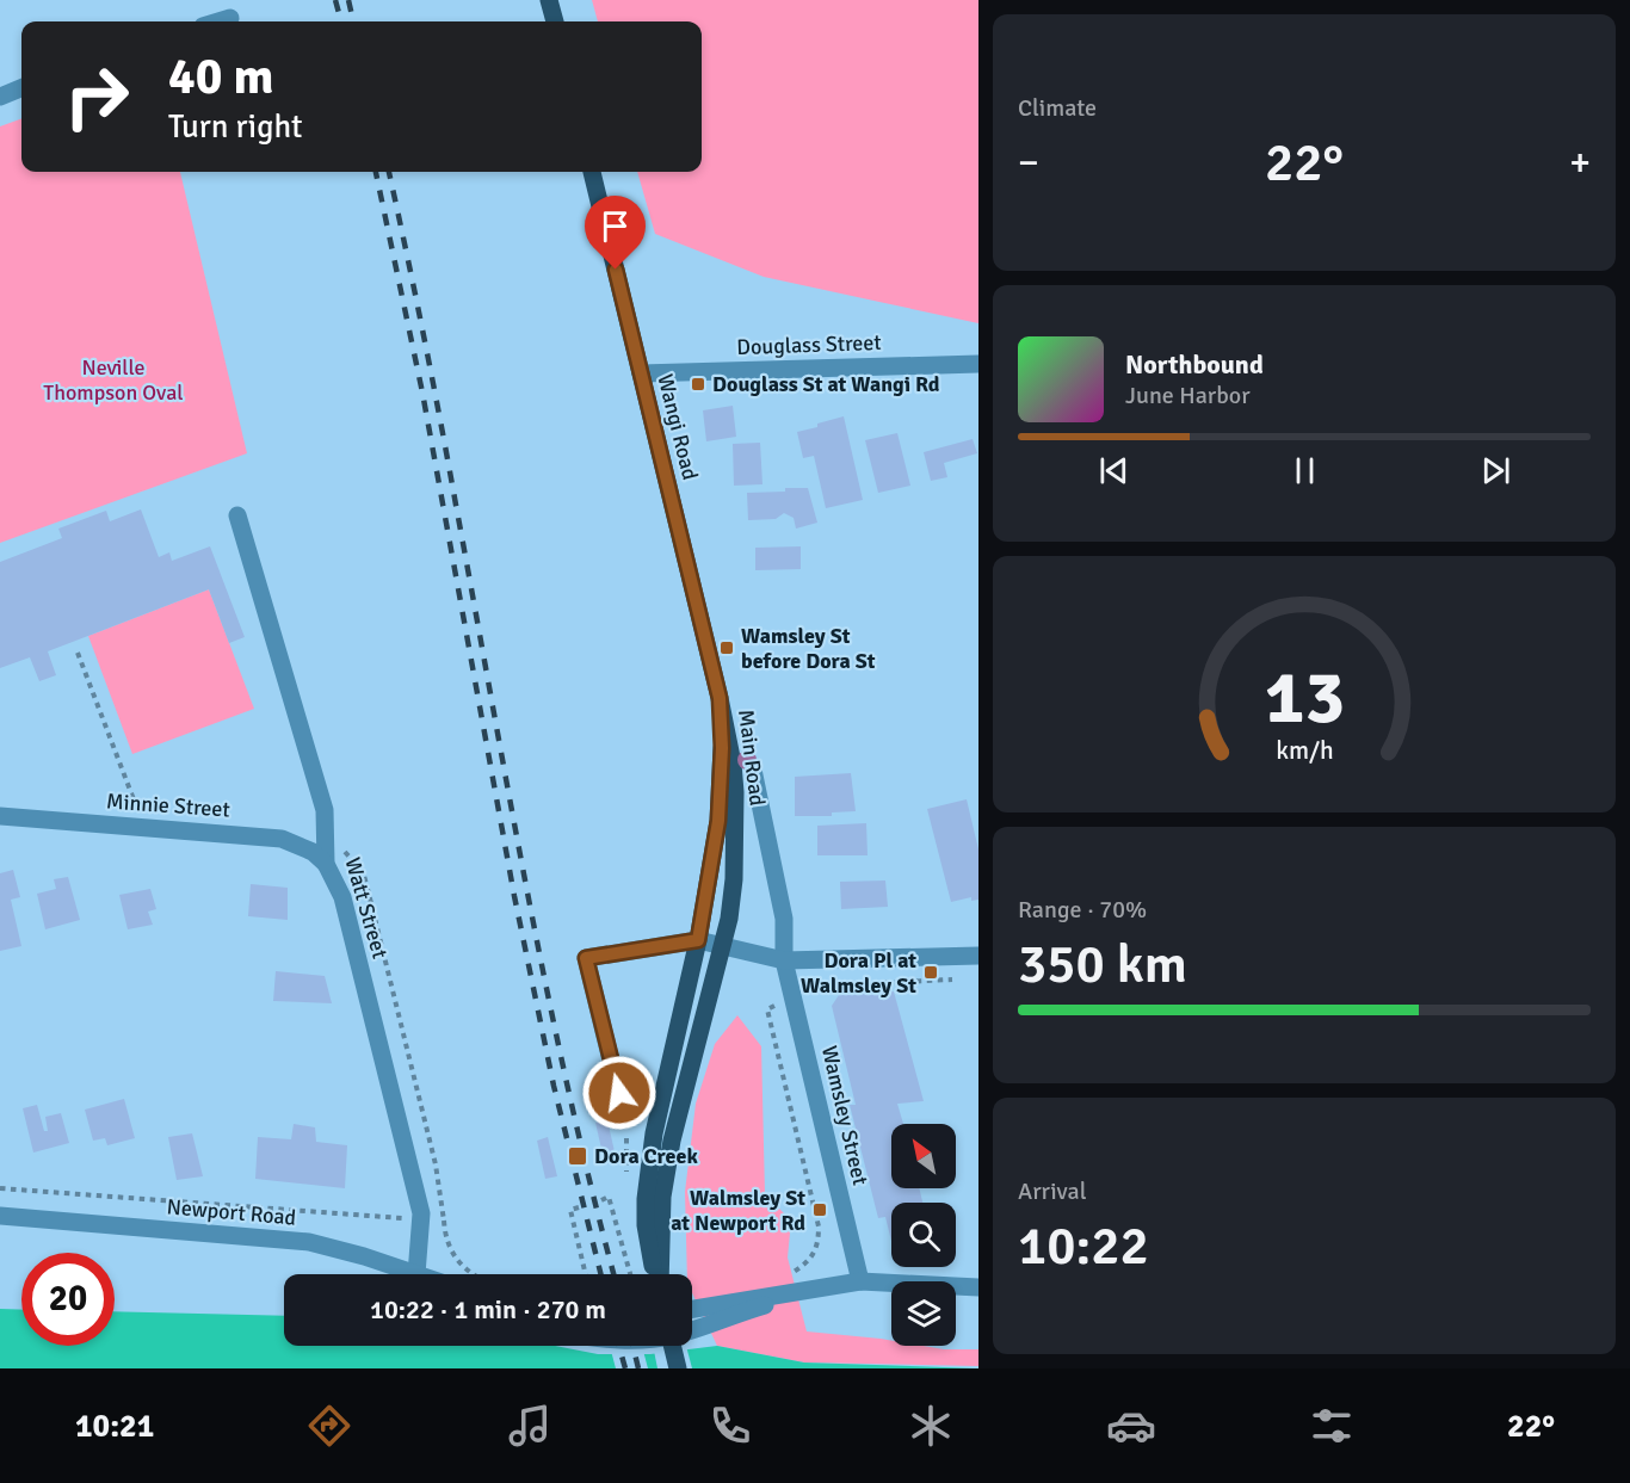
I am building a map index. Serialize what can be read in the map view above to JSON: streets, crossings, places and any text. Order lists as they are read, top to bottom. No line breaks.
{"streets":{"main road":["Wangi Road","Main Road"],"street":["Douglass Street","Minnie Street","Watt Street","Wamsley Street","Newport Road"]},"crossings":[["Douglass Street","Wangi Road"],["Wangi Road","Main Road"],["Minnie Street","Watt Street"],["Watt Street","Newport Road"]],"parks":["Neville Thompson Oval"],"places":{"transit":["Douglass St at Wangi Rd","Wamsley St before Dora St","Dora Pl at Walmsley St","Dora Creek","Walmsley St at Newport Rd"]},"north":"top left","page":{"tile":["Climate",["Range · 70%","350 km"],["Arrival","10:22"]],"turn":["40 m","Turn right"],"heat":["−","22°","+"],"song":["Northbound","June Harbor"],"limit":"20","trip":"10:22 · 1 min · 270 m","tabs":["10:21","22°"],"gauge":["13","km/h"]}}
